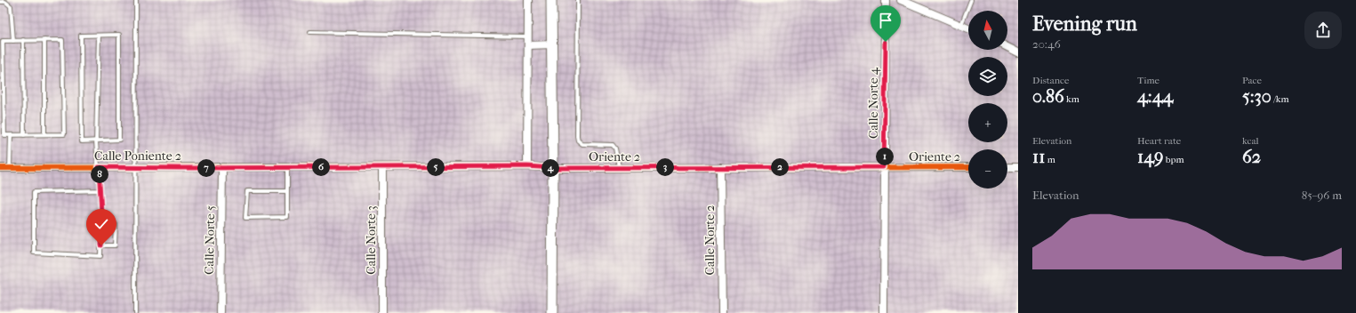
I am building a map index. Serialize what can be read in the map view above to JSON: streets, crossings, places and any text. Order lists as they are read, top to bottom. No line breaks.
{"streets":{"street":["Calle Norte 4","Calle Poniente 2","Oriente 2","Calle Norte 5","Calle Norte 3","Calle Norte 2"]},"crossings":[["Calle Norte 4","Oriente 2"],["Calle Poniente 2","Oriente 2"],["Calle Poniente 2","Calle Norte 5"],["Calle Poniente 2","Calle Norte 3"],["Oriente 2","Calle Norte 2"]],"north":"top","page":{"heading":["Evening run","20:46"],"map_buttons":["+","−"],"stats":[["Distance","0.86 km"],["Time","4:44"],["Pace","5:30 /km"],["Elevation","11 m"],["Heart rate","149 bpm"],["kcal","62"]],"pins":["1","2","3","5","6","4","7","8"],"chart":["Elevation","85–96 m"]}}
